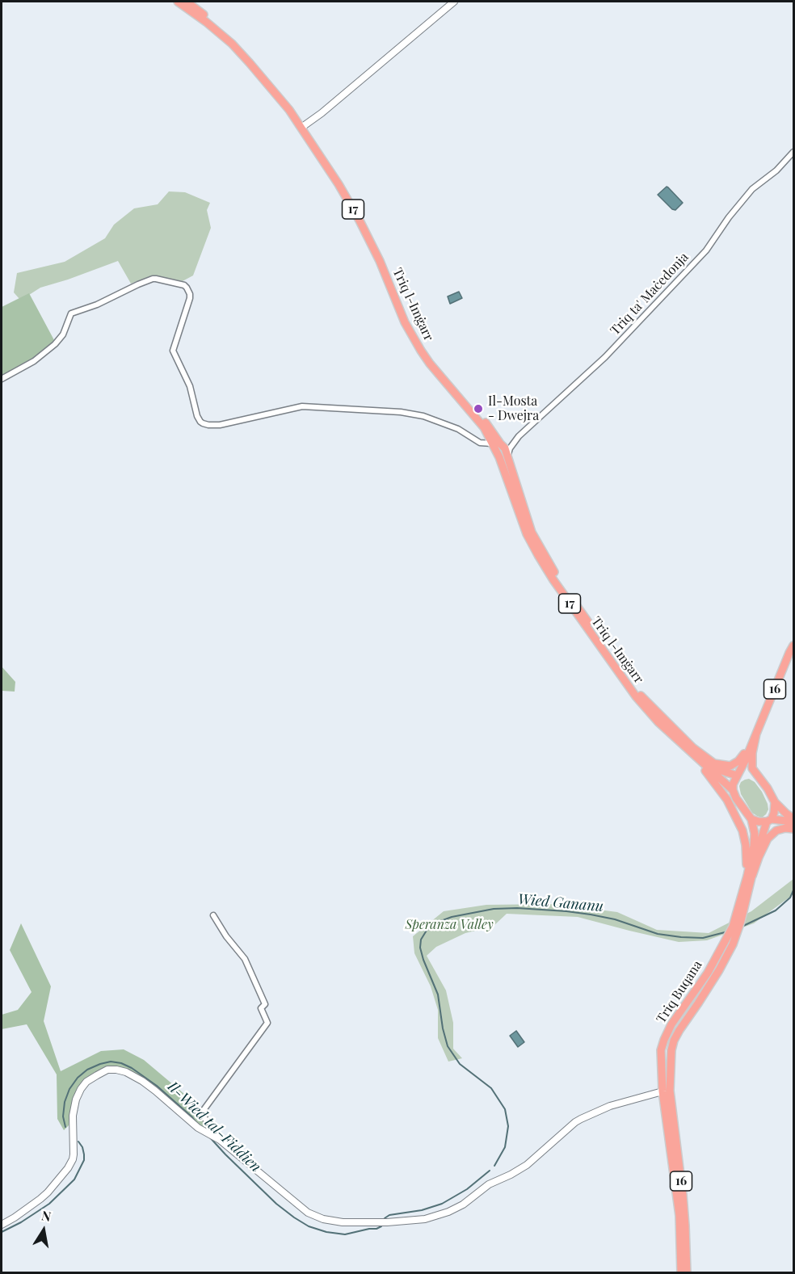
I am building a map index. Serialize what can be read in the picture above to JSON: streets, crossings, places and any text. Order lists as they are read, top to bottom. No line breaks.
{"streets":{"main road":["17","Triq l-Imġarr","16","Triq Buqana"],"street":["Triq ta' Maċedonja"]},"crossings":[["Triq ta' Maċedonja","Triq l-Imġarr"],["Triq l-Imġarr","16"],["Triq l-Imġarr","Triq Buqana"],["16","Triq Buqana"]],"water":["Wied Gananu","Il-Wied tal-Fiddien"],"parks":["Speranza Valley"],"places":["Il-Mosta - Dwejra"],"north":"top"}
